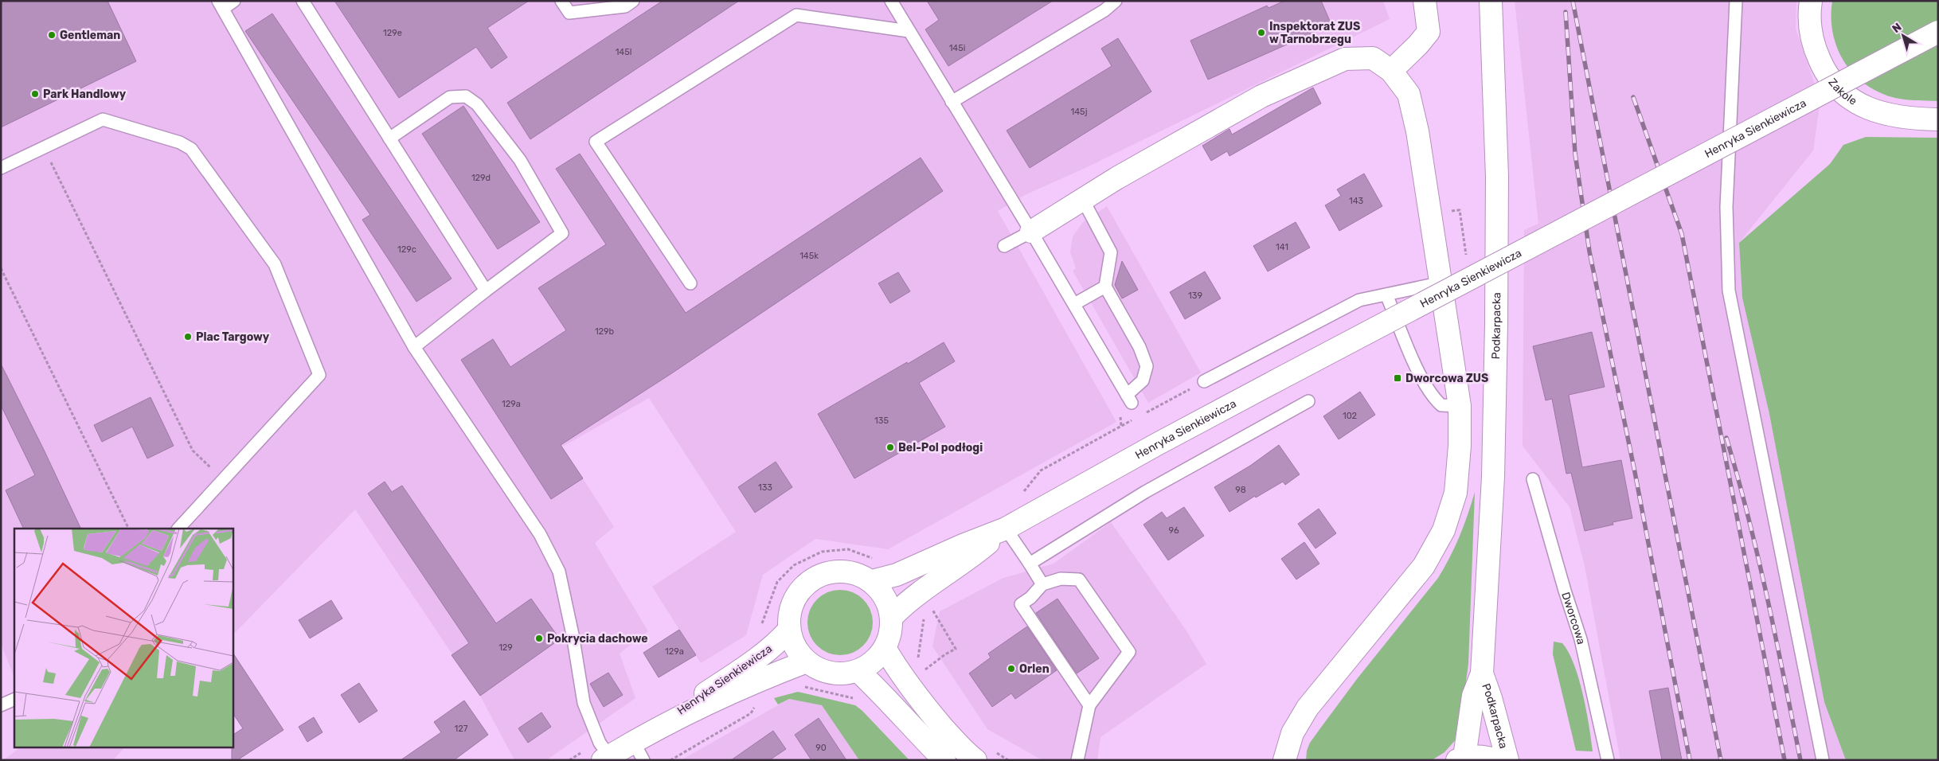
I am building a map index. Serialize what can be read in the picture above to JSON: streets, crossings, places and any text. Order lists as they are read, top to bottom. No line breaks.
{"streets":{"main road":["Zakole","Henryka Sienkiewicza","Podkarpacka"],"lane":["Dworcowa"]},"places":{"other":["Inspektorat ZUS w Tarnobrzegu","Gentleman","Park Handlowy","Plac Targowy","Bel-Pol podłogi","Pokrycia dachowe","Orlen"],"transit":["Dworcowa ZUS"]},"house_numbers":["129e","145i","145l","145j","129d","143","141","129c","145k","139","129b","129a","102","135","133","98","96","129","129a","127","90"],"north":"top left"}
